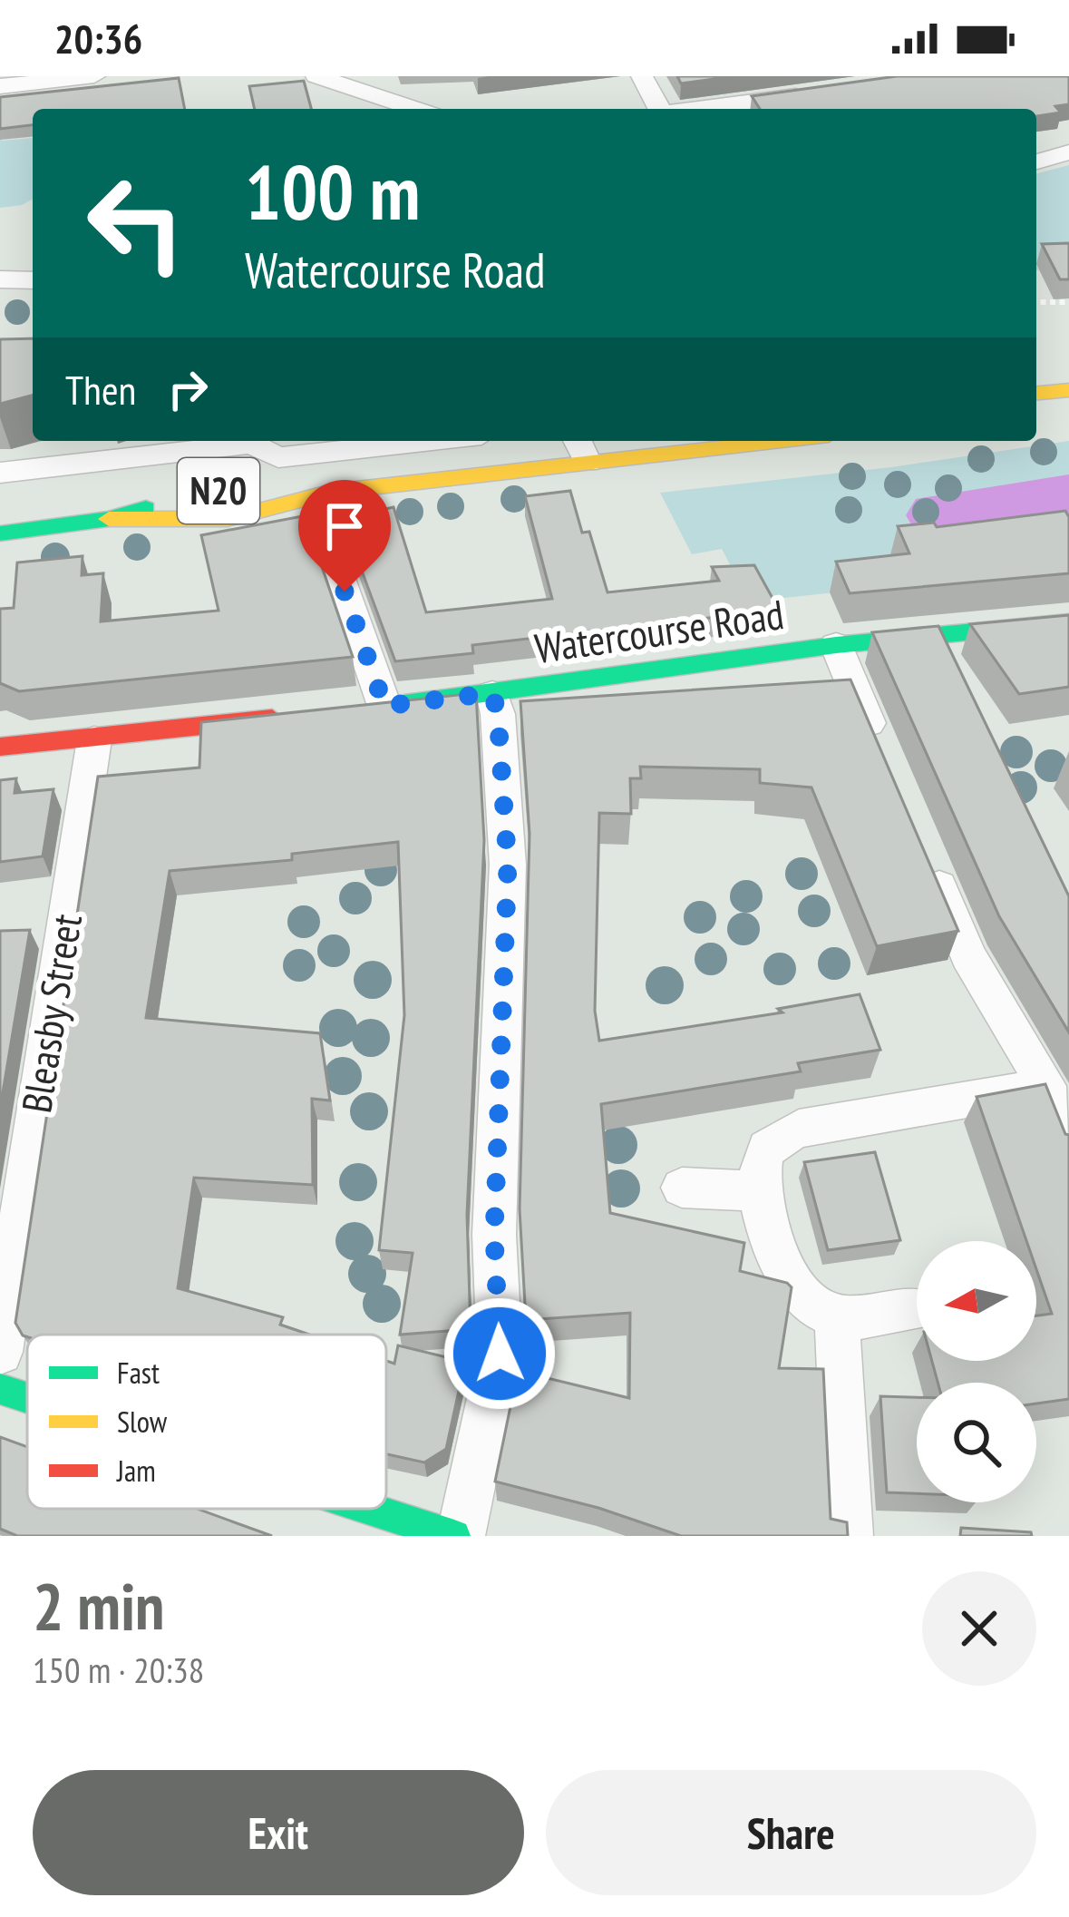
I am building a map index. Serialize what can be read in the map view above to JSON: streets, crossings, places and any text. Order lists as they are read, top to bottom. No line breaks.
{"streets":{"main road":["N20","Watercourse Road"],"street":["Bleasby Street"]},"legend":["Fast","Slow","Jam"],"north":"left","page":{"status":"20:36","turn":["100 m","Watercourse Road"],"then":"Then","heading":["2 min","150 m · 20:38"],"buttons":["Exit","Share"]}}
